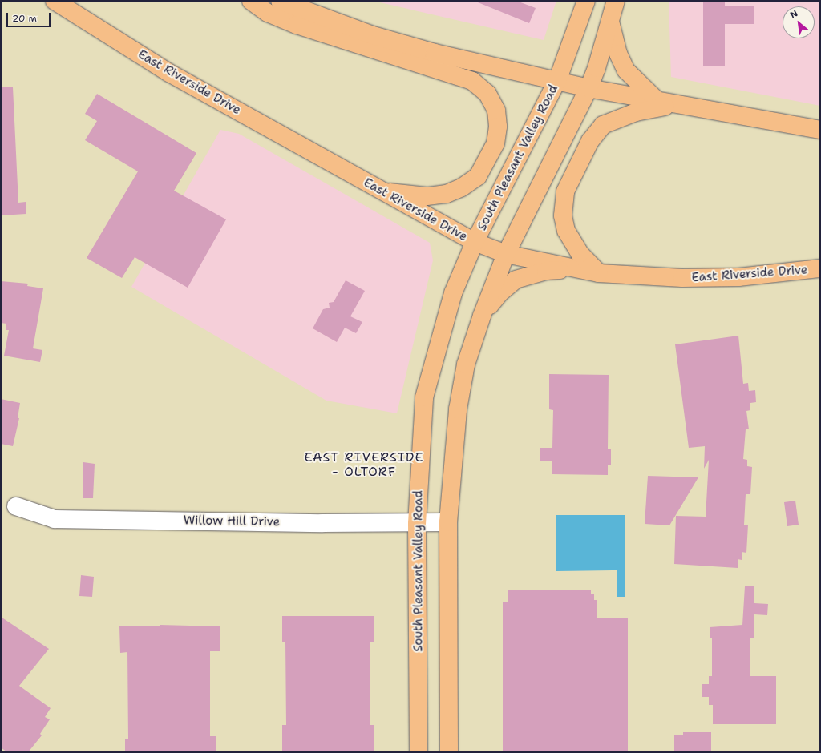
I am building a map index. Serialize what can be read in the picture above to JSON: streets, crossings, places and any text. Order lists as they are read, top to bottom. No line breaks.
{"streets":{"main road":["East Riverside Drive","South Pleasant Valley Road"],"street":["Willow Hill Drive"]},"crossings":[["East Riverside Drive","South Pleasant Valley Road"],["South Pleasant Valley Road","Willow Hill Drive"]],"districts":["EAST RIVERSIDE - OLTORF"],"scale_bar":"20 m","north":"top left"}
